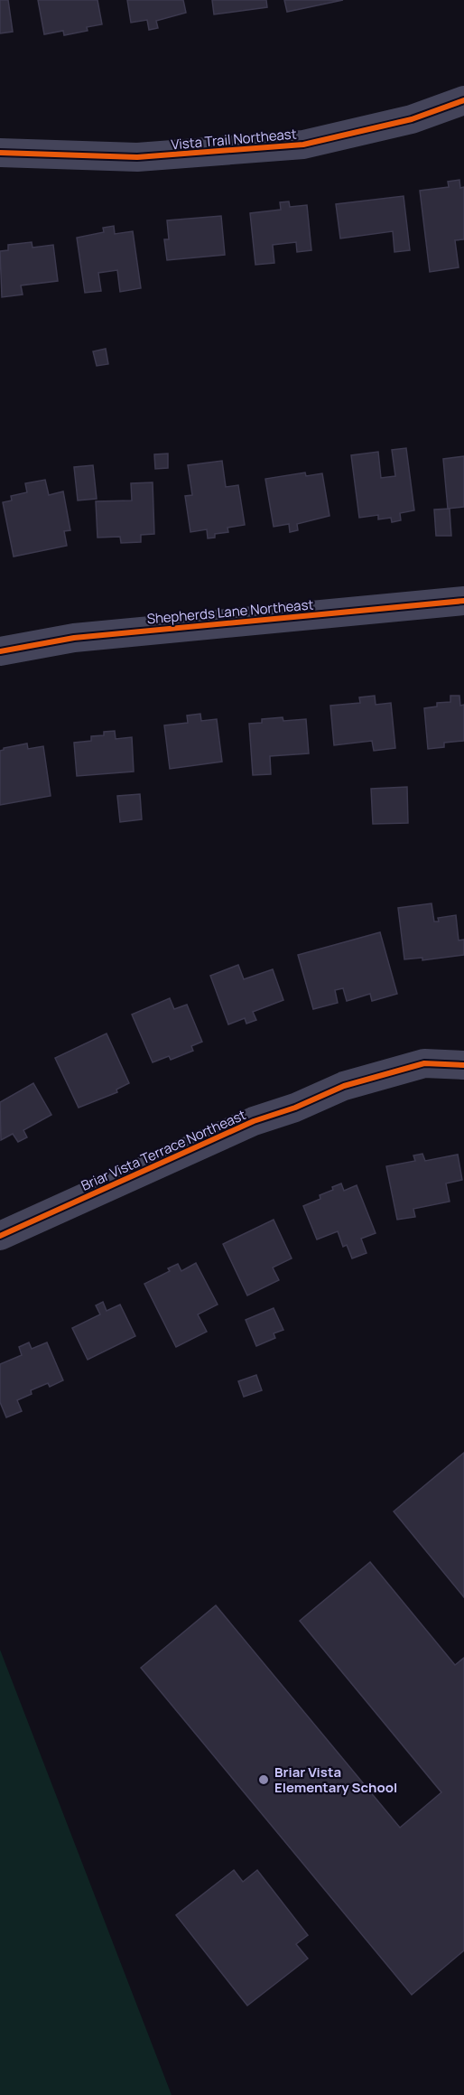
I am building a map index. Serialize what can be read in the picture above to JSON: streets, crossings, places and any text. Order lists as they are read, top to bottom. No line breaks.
{"streets":{"street":["Vista Trail Northeast","Shepherds Lane Northeast","Briar Vista Terrace Northeast"]},"places":["Briar Vista Elementary School"]}
